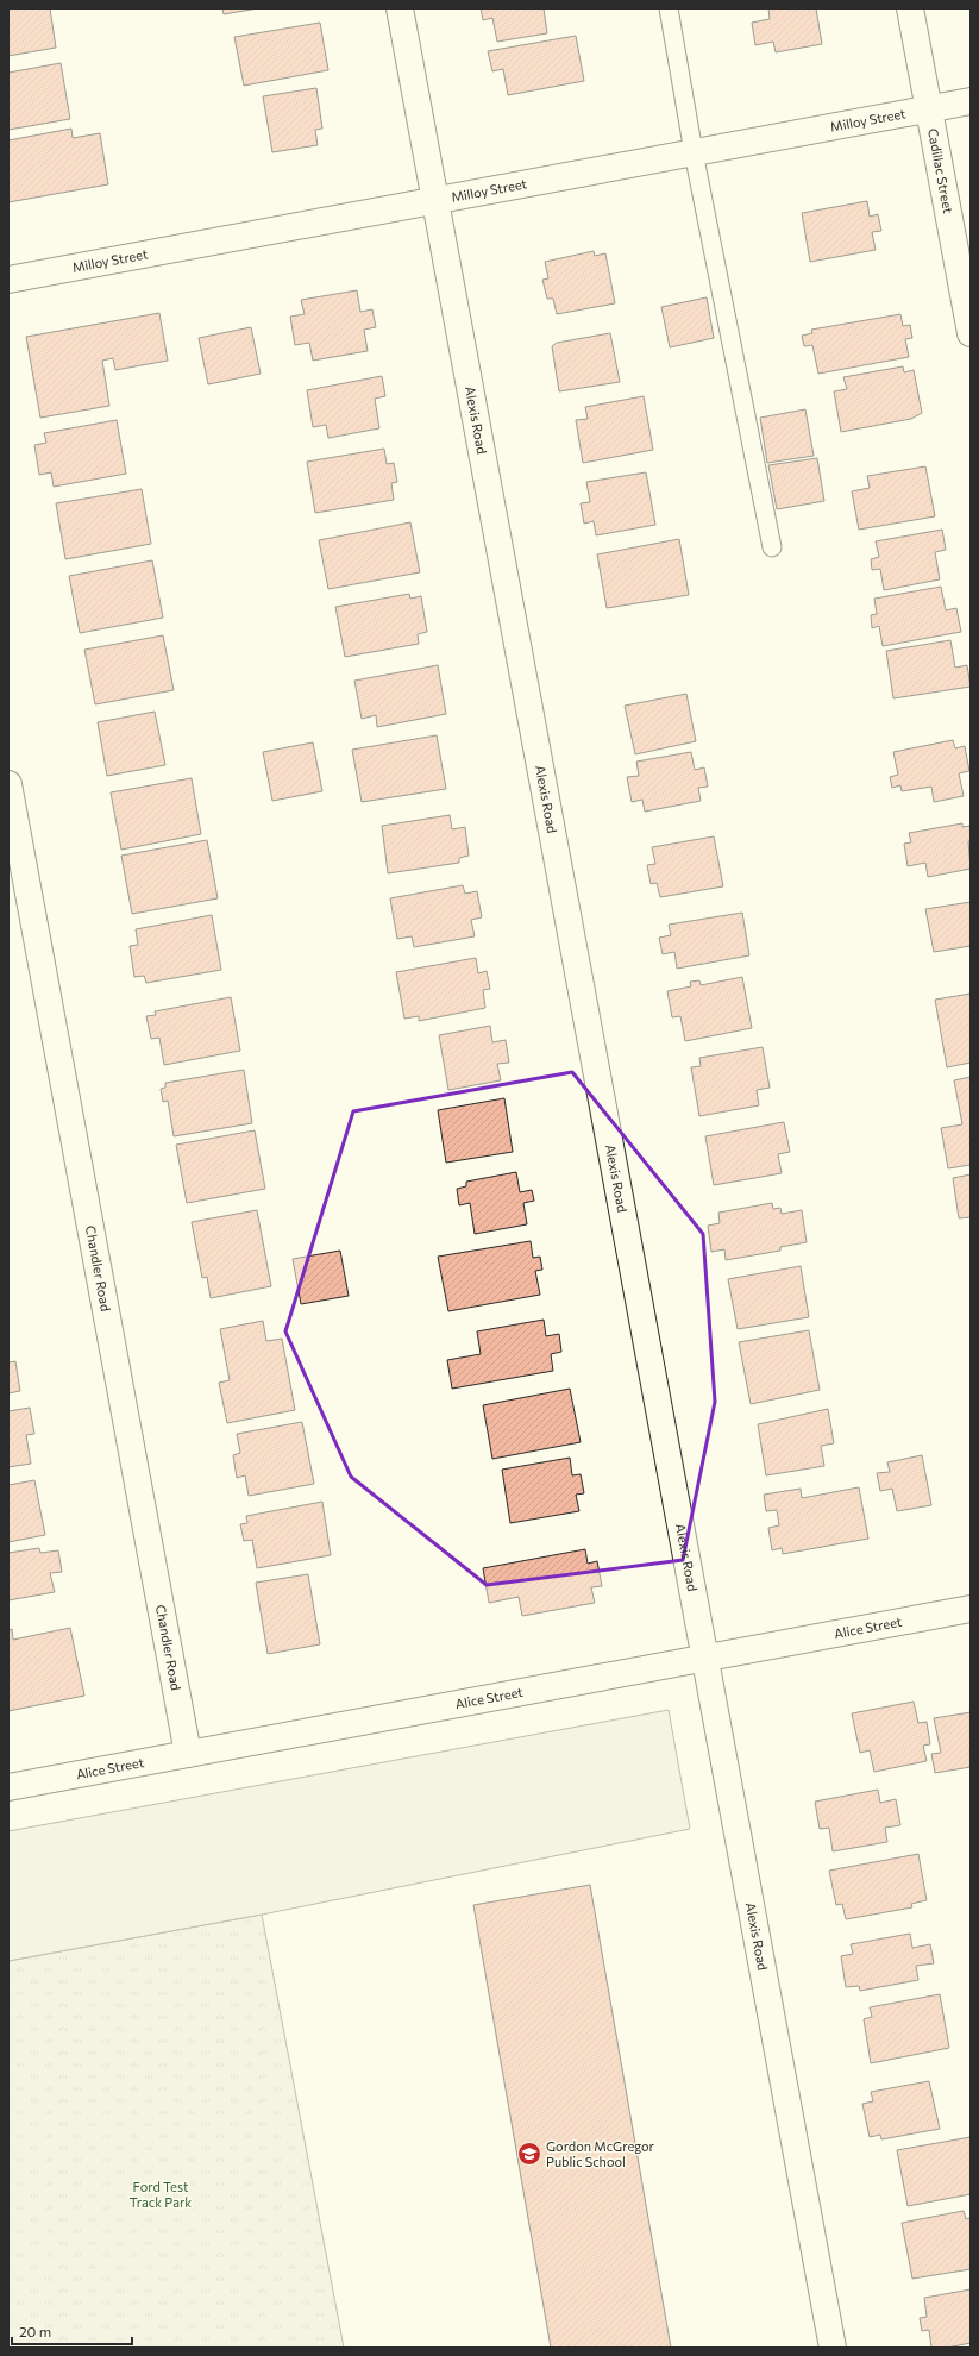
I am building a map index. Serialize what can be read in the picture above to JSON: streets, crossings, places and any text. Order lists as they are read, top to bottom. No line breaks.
{"streets":{"street":["Milloy Street","Cadillac Street","Alexis Road","Chandler Road","Alice Street"]},"crossings":[["Milloy Street","Cadillac Street"],["Milloy Street","Alexis Road"],["Alexis Road","Alice Street"],["Chandler Road","Alice Street"]],"parks":["Ford Test Track Park"],"places":{"school or university":["Gordon McGregor Public School"]},"scale_bar":"20 m"}
